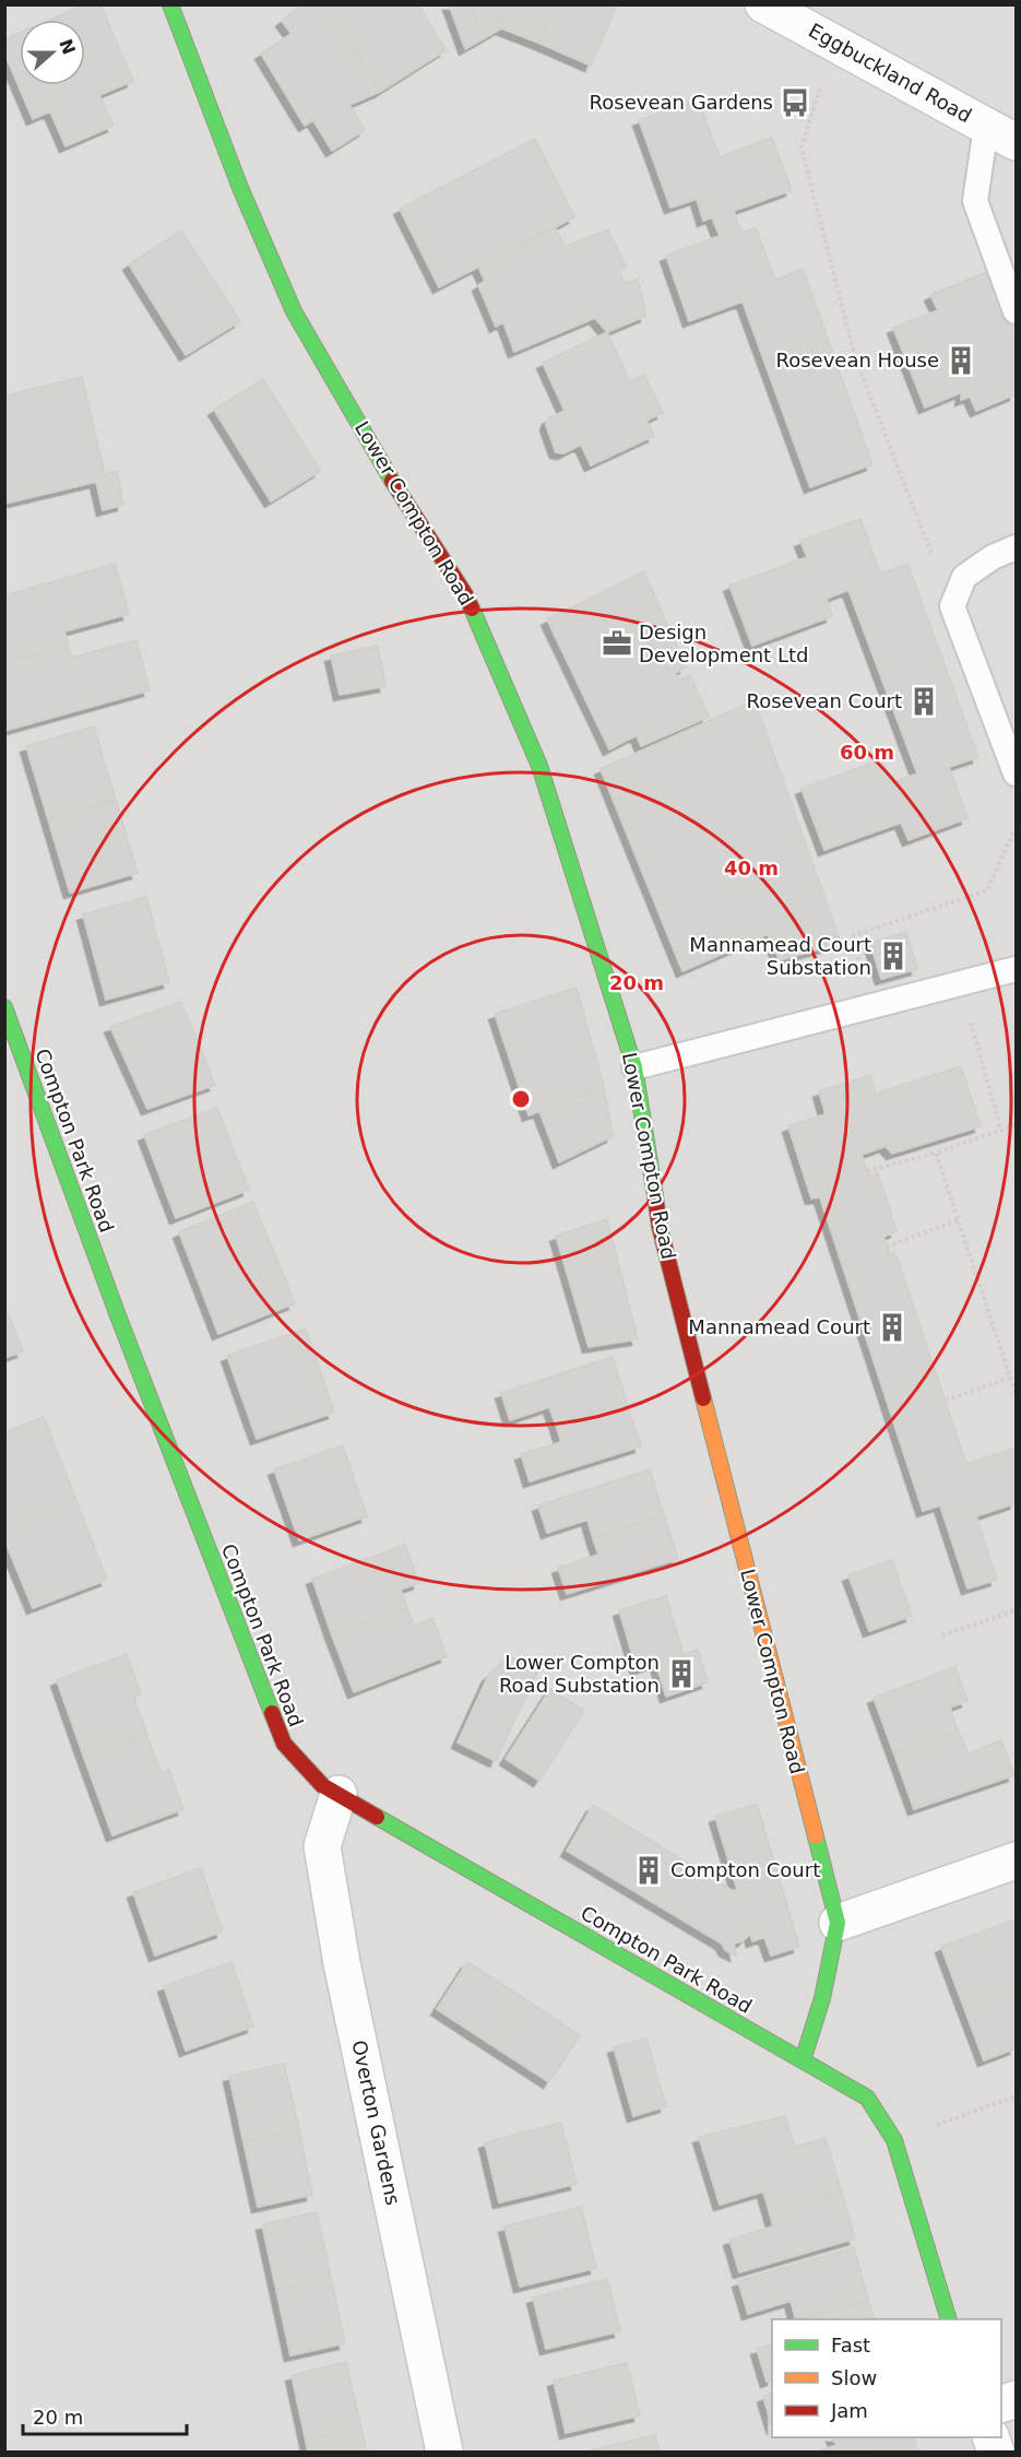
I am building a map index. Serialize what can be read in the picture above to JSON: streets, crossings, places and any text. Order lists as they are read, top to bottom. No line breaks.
{"streets":{"street":["Eggbuckland Road","Lower Compton Road","Compton Park Road","Overton Gardens"]},"crossings":[["Lower Compton Road","Compton Park Road"],["Compton Park Road","Overton Gardens"]],"places":{"bus stop":["Rosevean Gardens"],"building":["Rosevean House","Rosevean Court","Mannamead Court Substation","Mannamead Court","Lower Compton Road Substation","Compton Court"],"office":["Design Development Ltd"]},"legend":["Fast","Slow","Jam"],"scale_bar":"20 m","north":"right","rings":["60 m","40 m","20 m"]}
